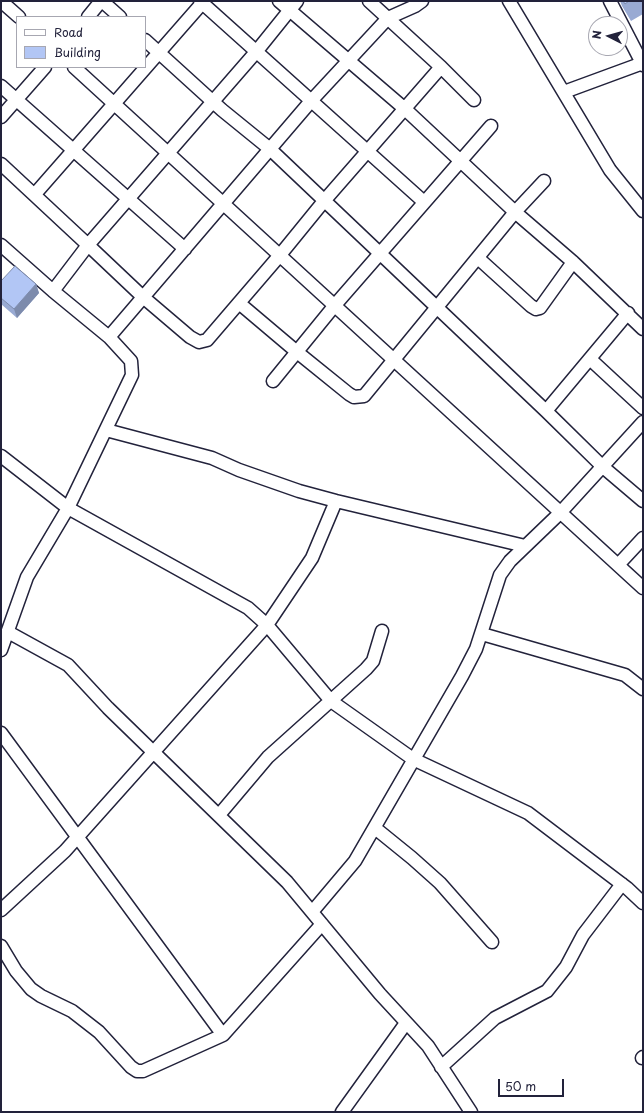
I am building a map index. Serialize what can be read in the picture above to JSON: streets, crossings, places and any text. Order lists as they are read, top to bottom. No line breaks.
{"legend":["Road","Building"],"scale_bar":"50 m","north":"left"}
